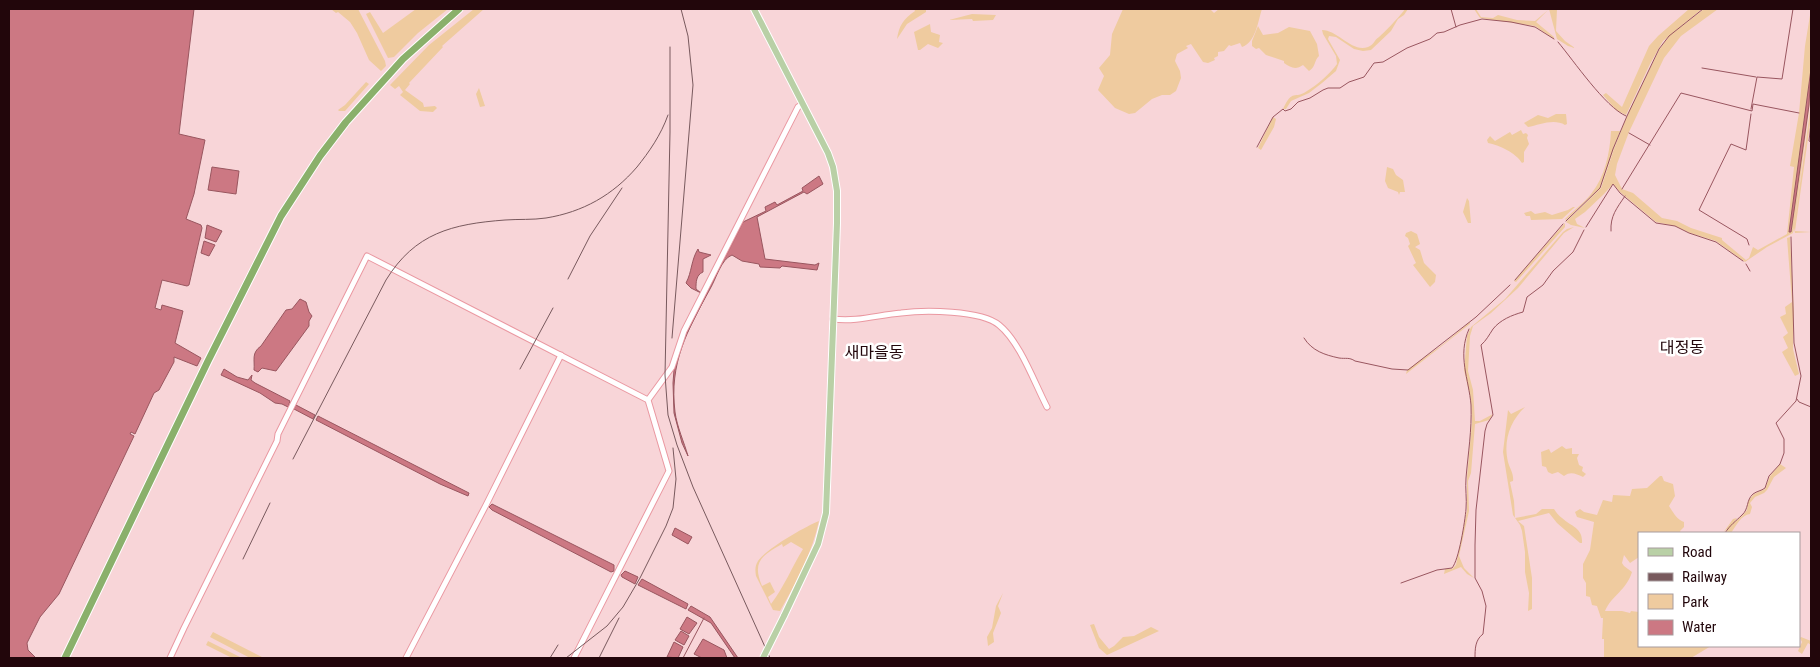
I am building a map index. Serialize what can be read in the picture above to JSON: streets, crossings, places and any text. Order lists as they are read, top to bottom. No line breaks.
{"districts":["대정동","새마을동"],"legend":["Road","Railway","Park","Water"]}
